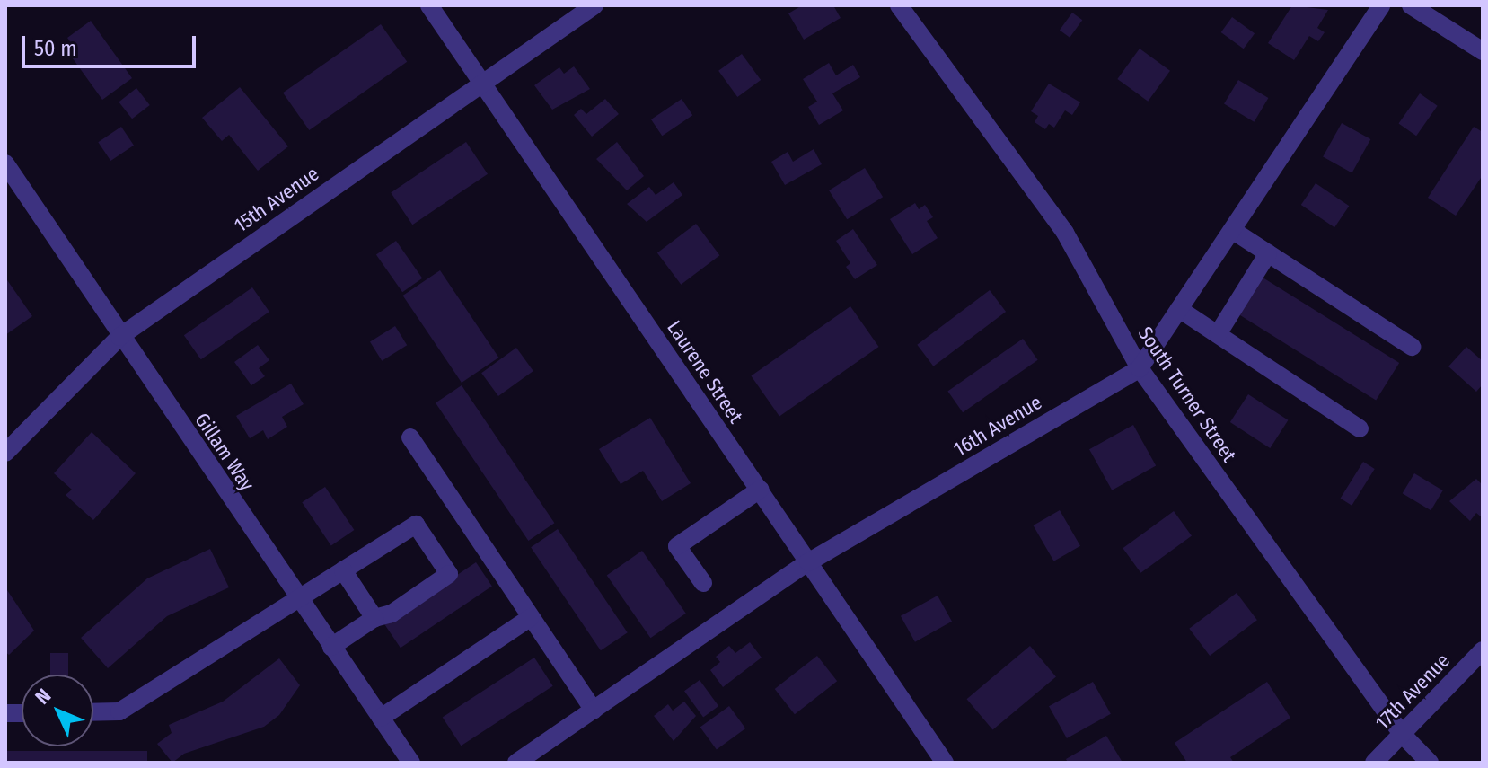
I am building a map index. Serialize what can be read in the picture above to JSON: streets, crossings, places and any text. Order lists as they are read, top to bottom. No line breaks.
{"streets":{"street":["15th Avenue","Laurene Street","South Turner Street","16th Avenue","Gillam Way","17th Avenue"]},"crossings":[["15th Avenue","Laurene Street"],["15th Avenue","Gillam Way"],["Laurene Street","16th Avenue"],["South Turner Street","16th Avenue"],["South Turner Street","17th Avenue"]],"scale_bar":"50 m","north":"top left"}
